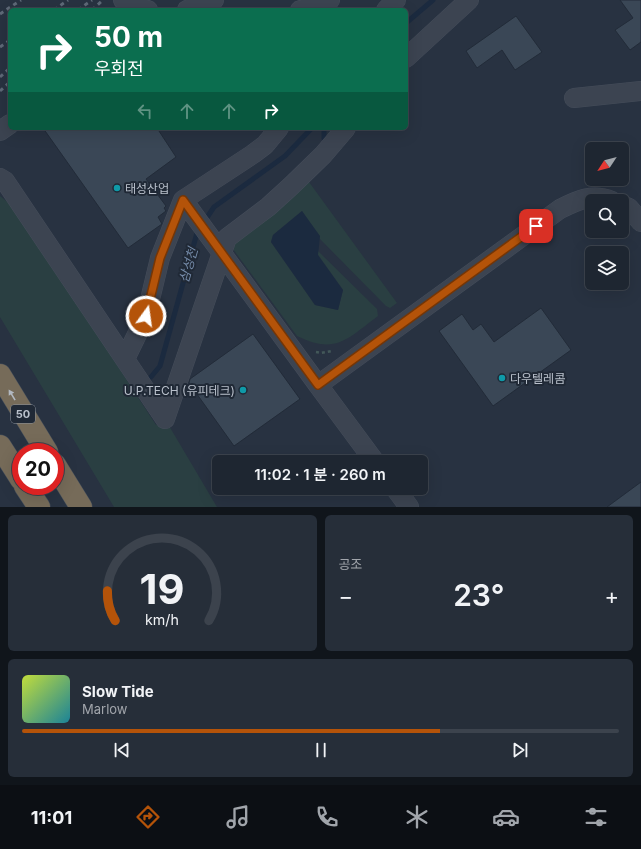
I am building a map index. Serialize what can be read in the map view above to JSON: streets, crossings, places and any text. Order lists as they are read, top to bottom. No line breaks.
{"streets":{"highway":["50"]},"water":["삼성천"],"places":["태성산업","다우텔레콤","U.P.TECH (유피테크)"],"north":"bottom left","page":{"turn":["50 m","우회전"],"limit":"20","trip":"11:02 · 1 분 · 260 m","tile":"공조","heat":["−","23°","+"],"song":["Slow Tide","Marlow"],"tabs":"11:01","gauge":["19","km/h"]}}
